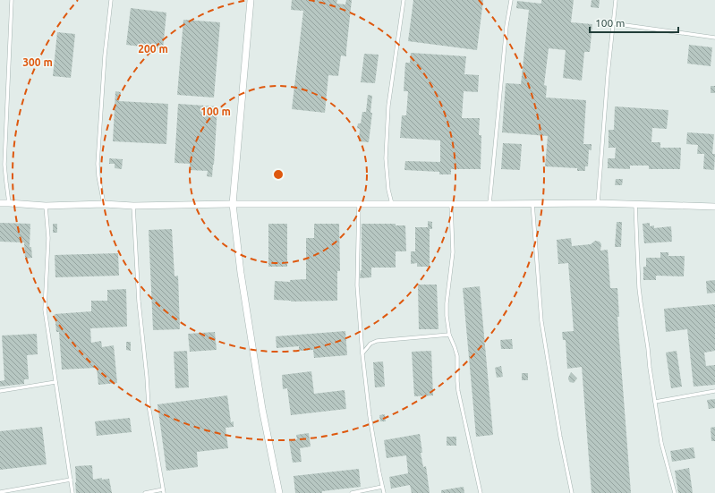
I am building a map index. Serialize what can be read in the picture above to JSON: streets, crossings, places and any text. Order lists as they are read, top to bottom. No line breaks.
{"scale_bar":"100 m","rings":["200 m","300 m","100 m"]}
